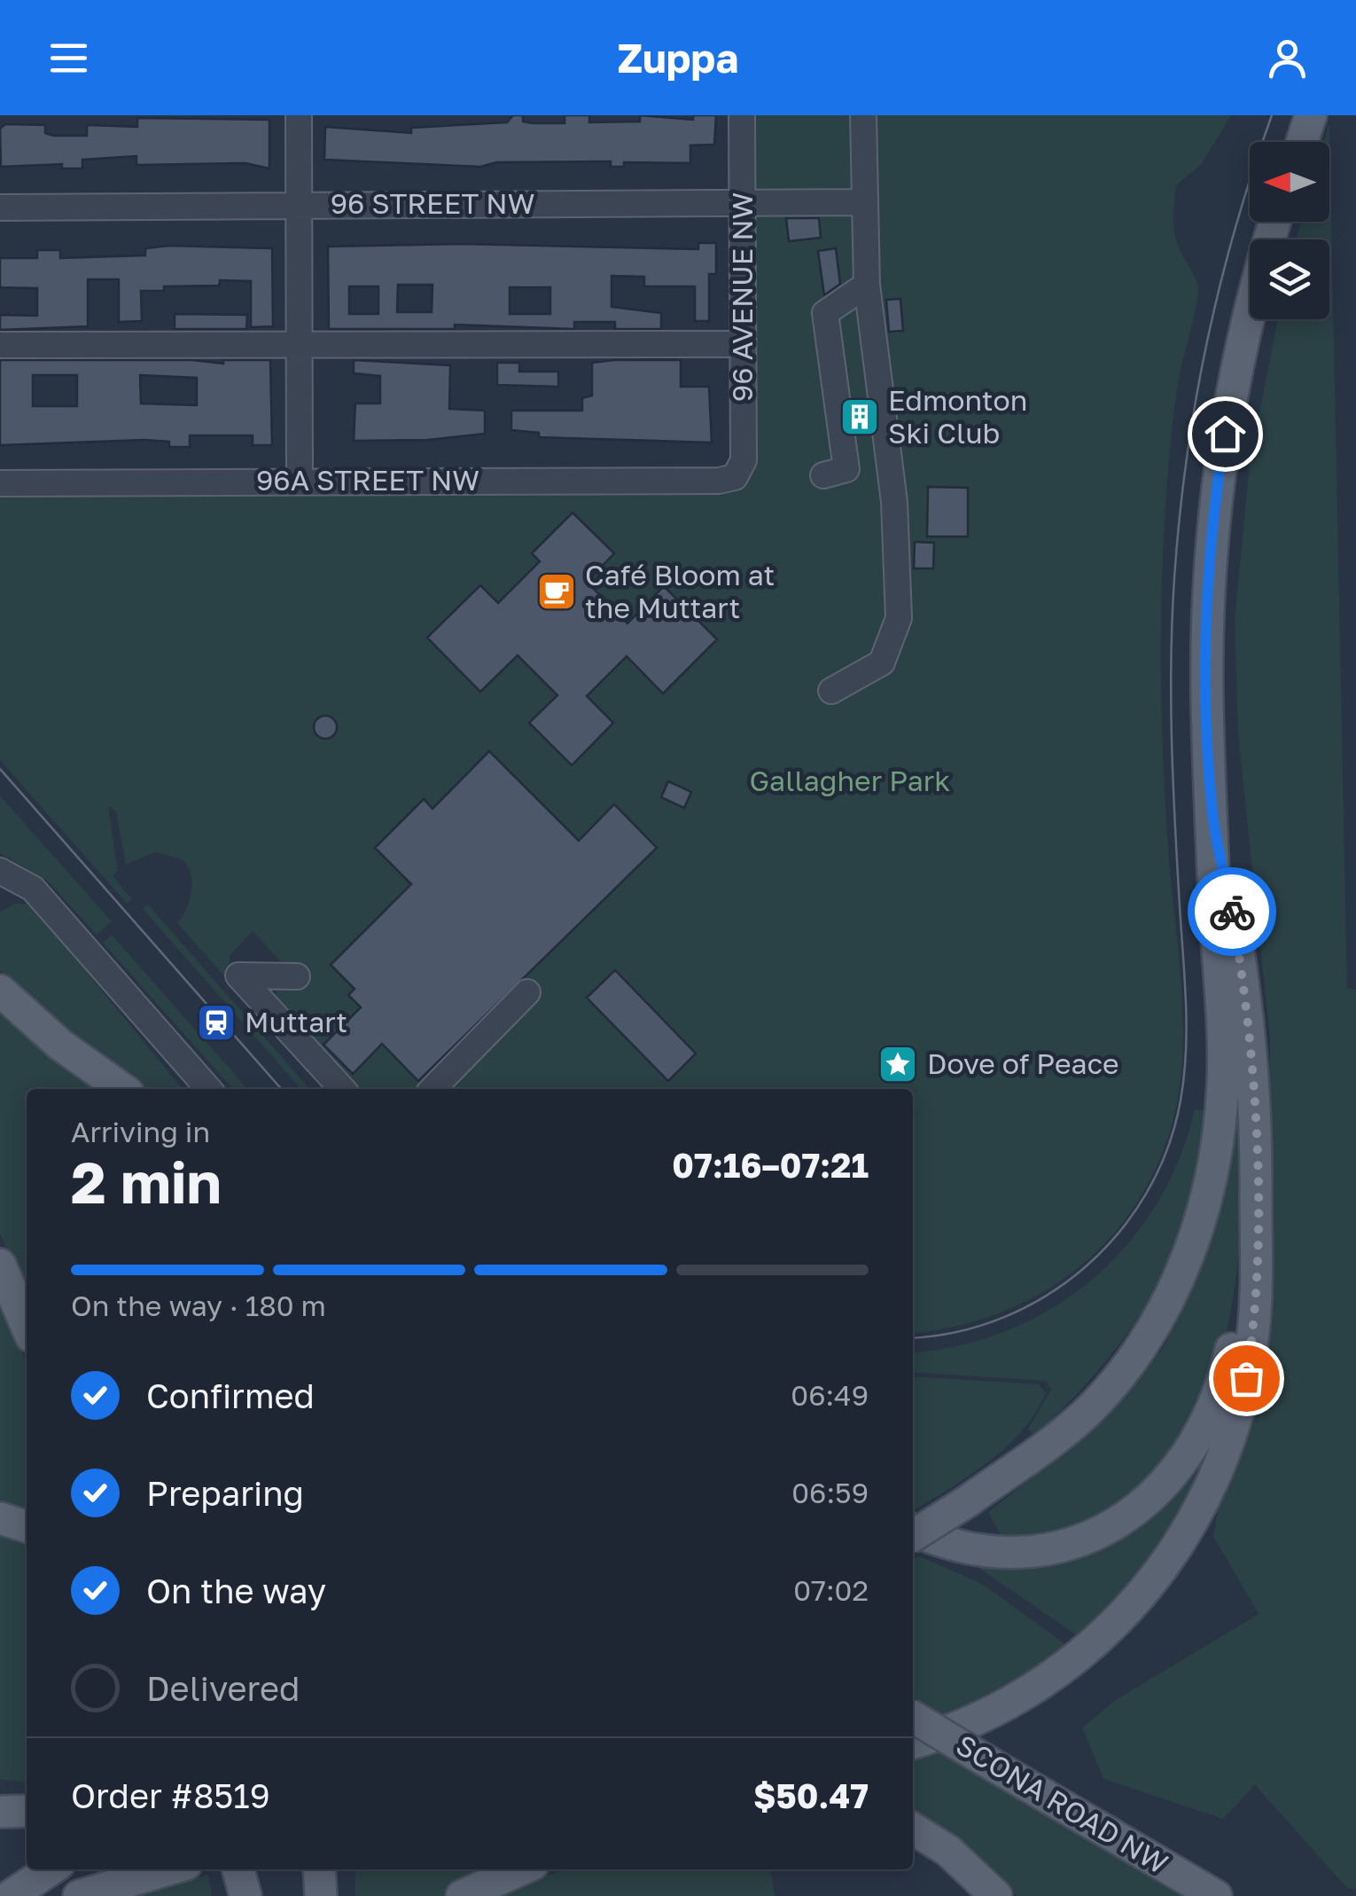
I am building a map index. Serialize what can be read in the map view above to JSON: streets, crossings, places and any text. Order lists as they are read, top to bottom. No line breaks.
{"streets":{"main road":["SCONA ROAD NW"],"street":["96 STREET NW","96 AVENUE NW","96A STREET NW"]},"crossings":[["96 STREET NW","96 AVENUE NW"],["96 AVENUE NW","96A STREET NW"]],"parks":["Gallagher Park"],"places":{"building":["Edmonton Ski Club"],"cafe":["Café Bloom at the Muttart"],"station":["Muttart"],"place":["Dove of Peace"]},"north":"left","page":{"header":"Zuppa","heading":["2 min","Arriving in","07:16–07:21"],"panel":["Order #8519","$50.47"],"bar":"On the way · 180 m","list":[["Confirmed","06:49"],["Preparing","06:59"],["On the way","07:02"],"Delivered"]}}
